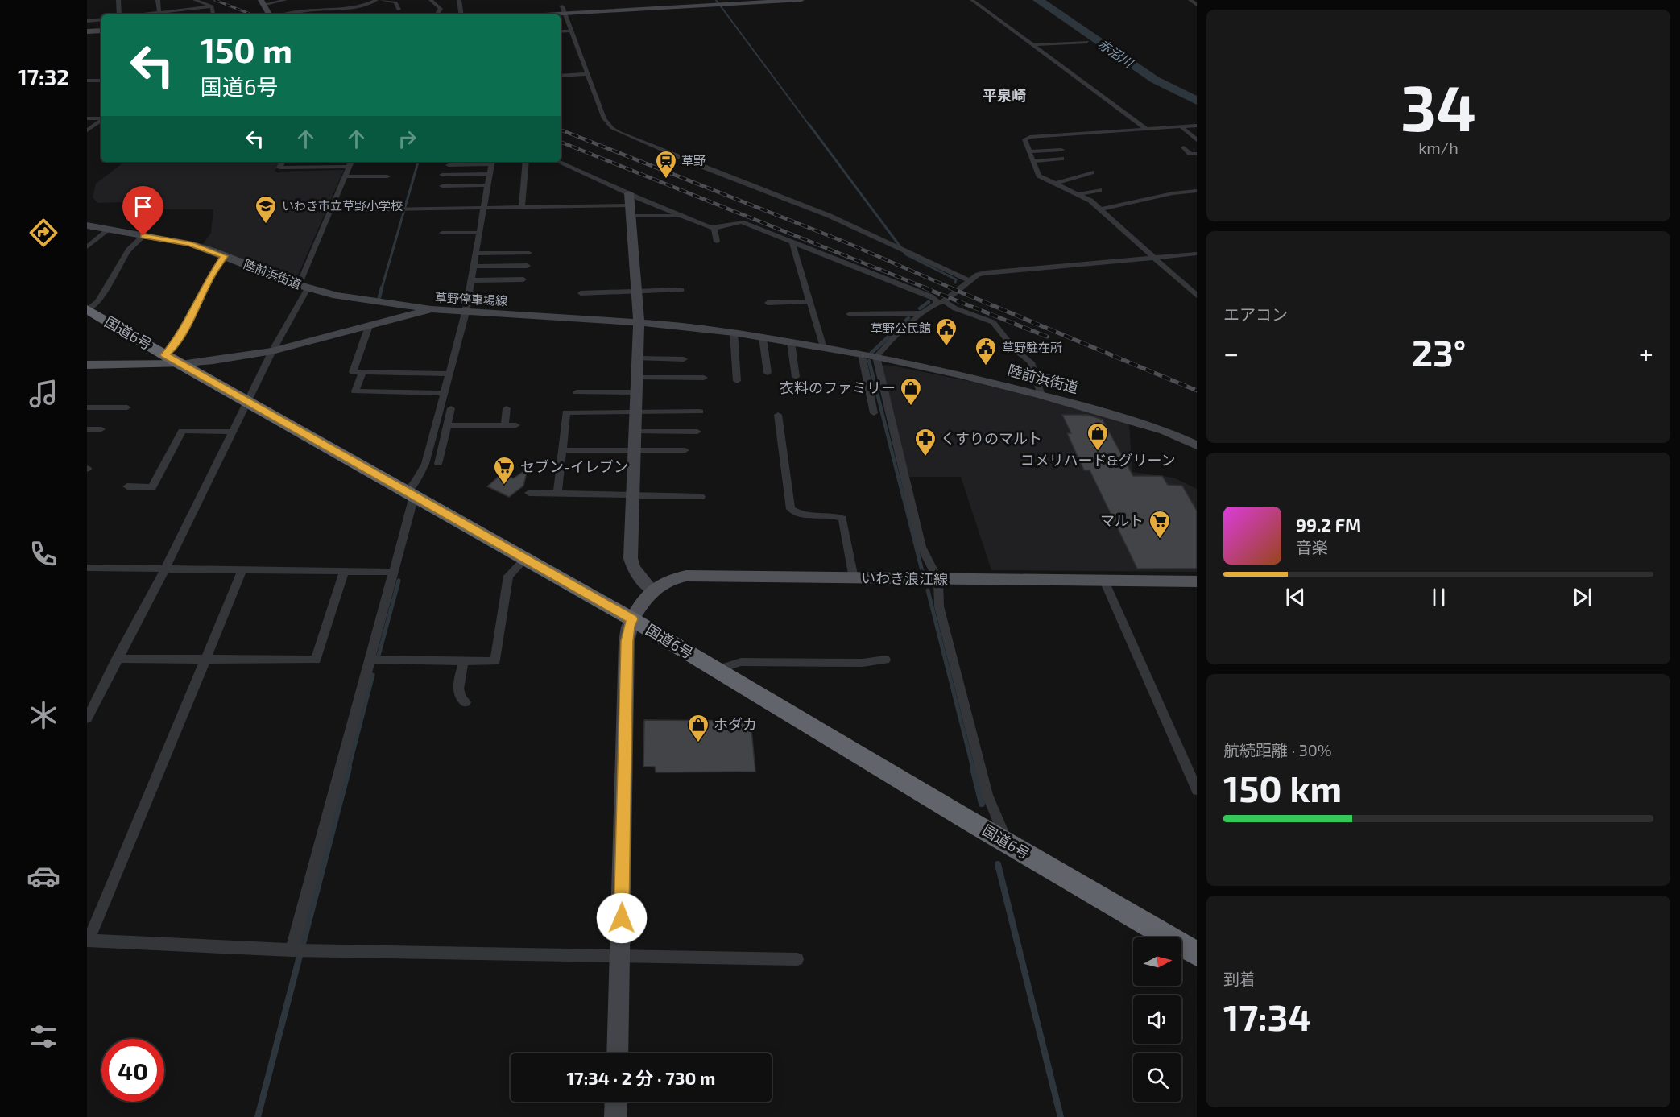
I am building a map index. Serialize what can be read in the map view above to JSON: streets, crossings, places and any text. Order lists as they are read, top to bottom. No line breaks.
{"streets":{"highway":["国道6号"],"main road":["いわき浪江線"],"street":["陸前浜街道","草野停車場線"]},"crossings":[["陸前浜街道","草野停車場線"],["草野停車場線","国道6号"],["国道6号","いわき浪江線"]],"districts":["平泉崎"],"water":["赤沼川"],"places":{"station":["草野"],"school or university":["いわき市立草野小学校"],"public building":["草野公民館","草野駐在所"],"shop":["衣料のファミリー","コメリハード&グリーン","ホダカ"],"pharmacy":["くすりのマルト"],"supermarket":["セブン-イレブン","マルト"]},"north":"right","page":{"tabs":"17:32","tile":[["34","km/h"],"エアコン",["航続距離 · 30%","150 km"],["到着","17:34"]],"turn":["150 m","国道6号"],"heat":["−","23°","+"],"song":["99.2 FM","音楽"],"limit":"40","trip":"17:34 · 2 分 · 730 m"}}
